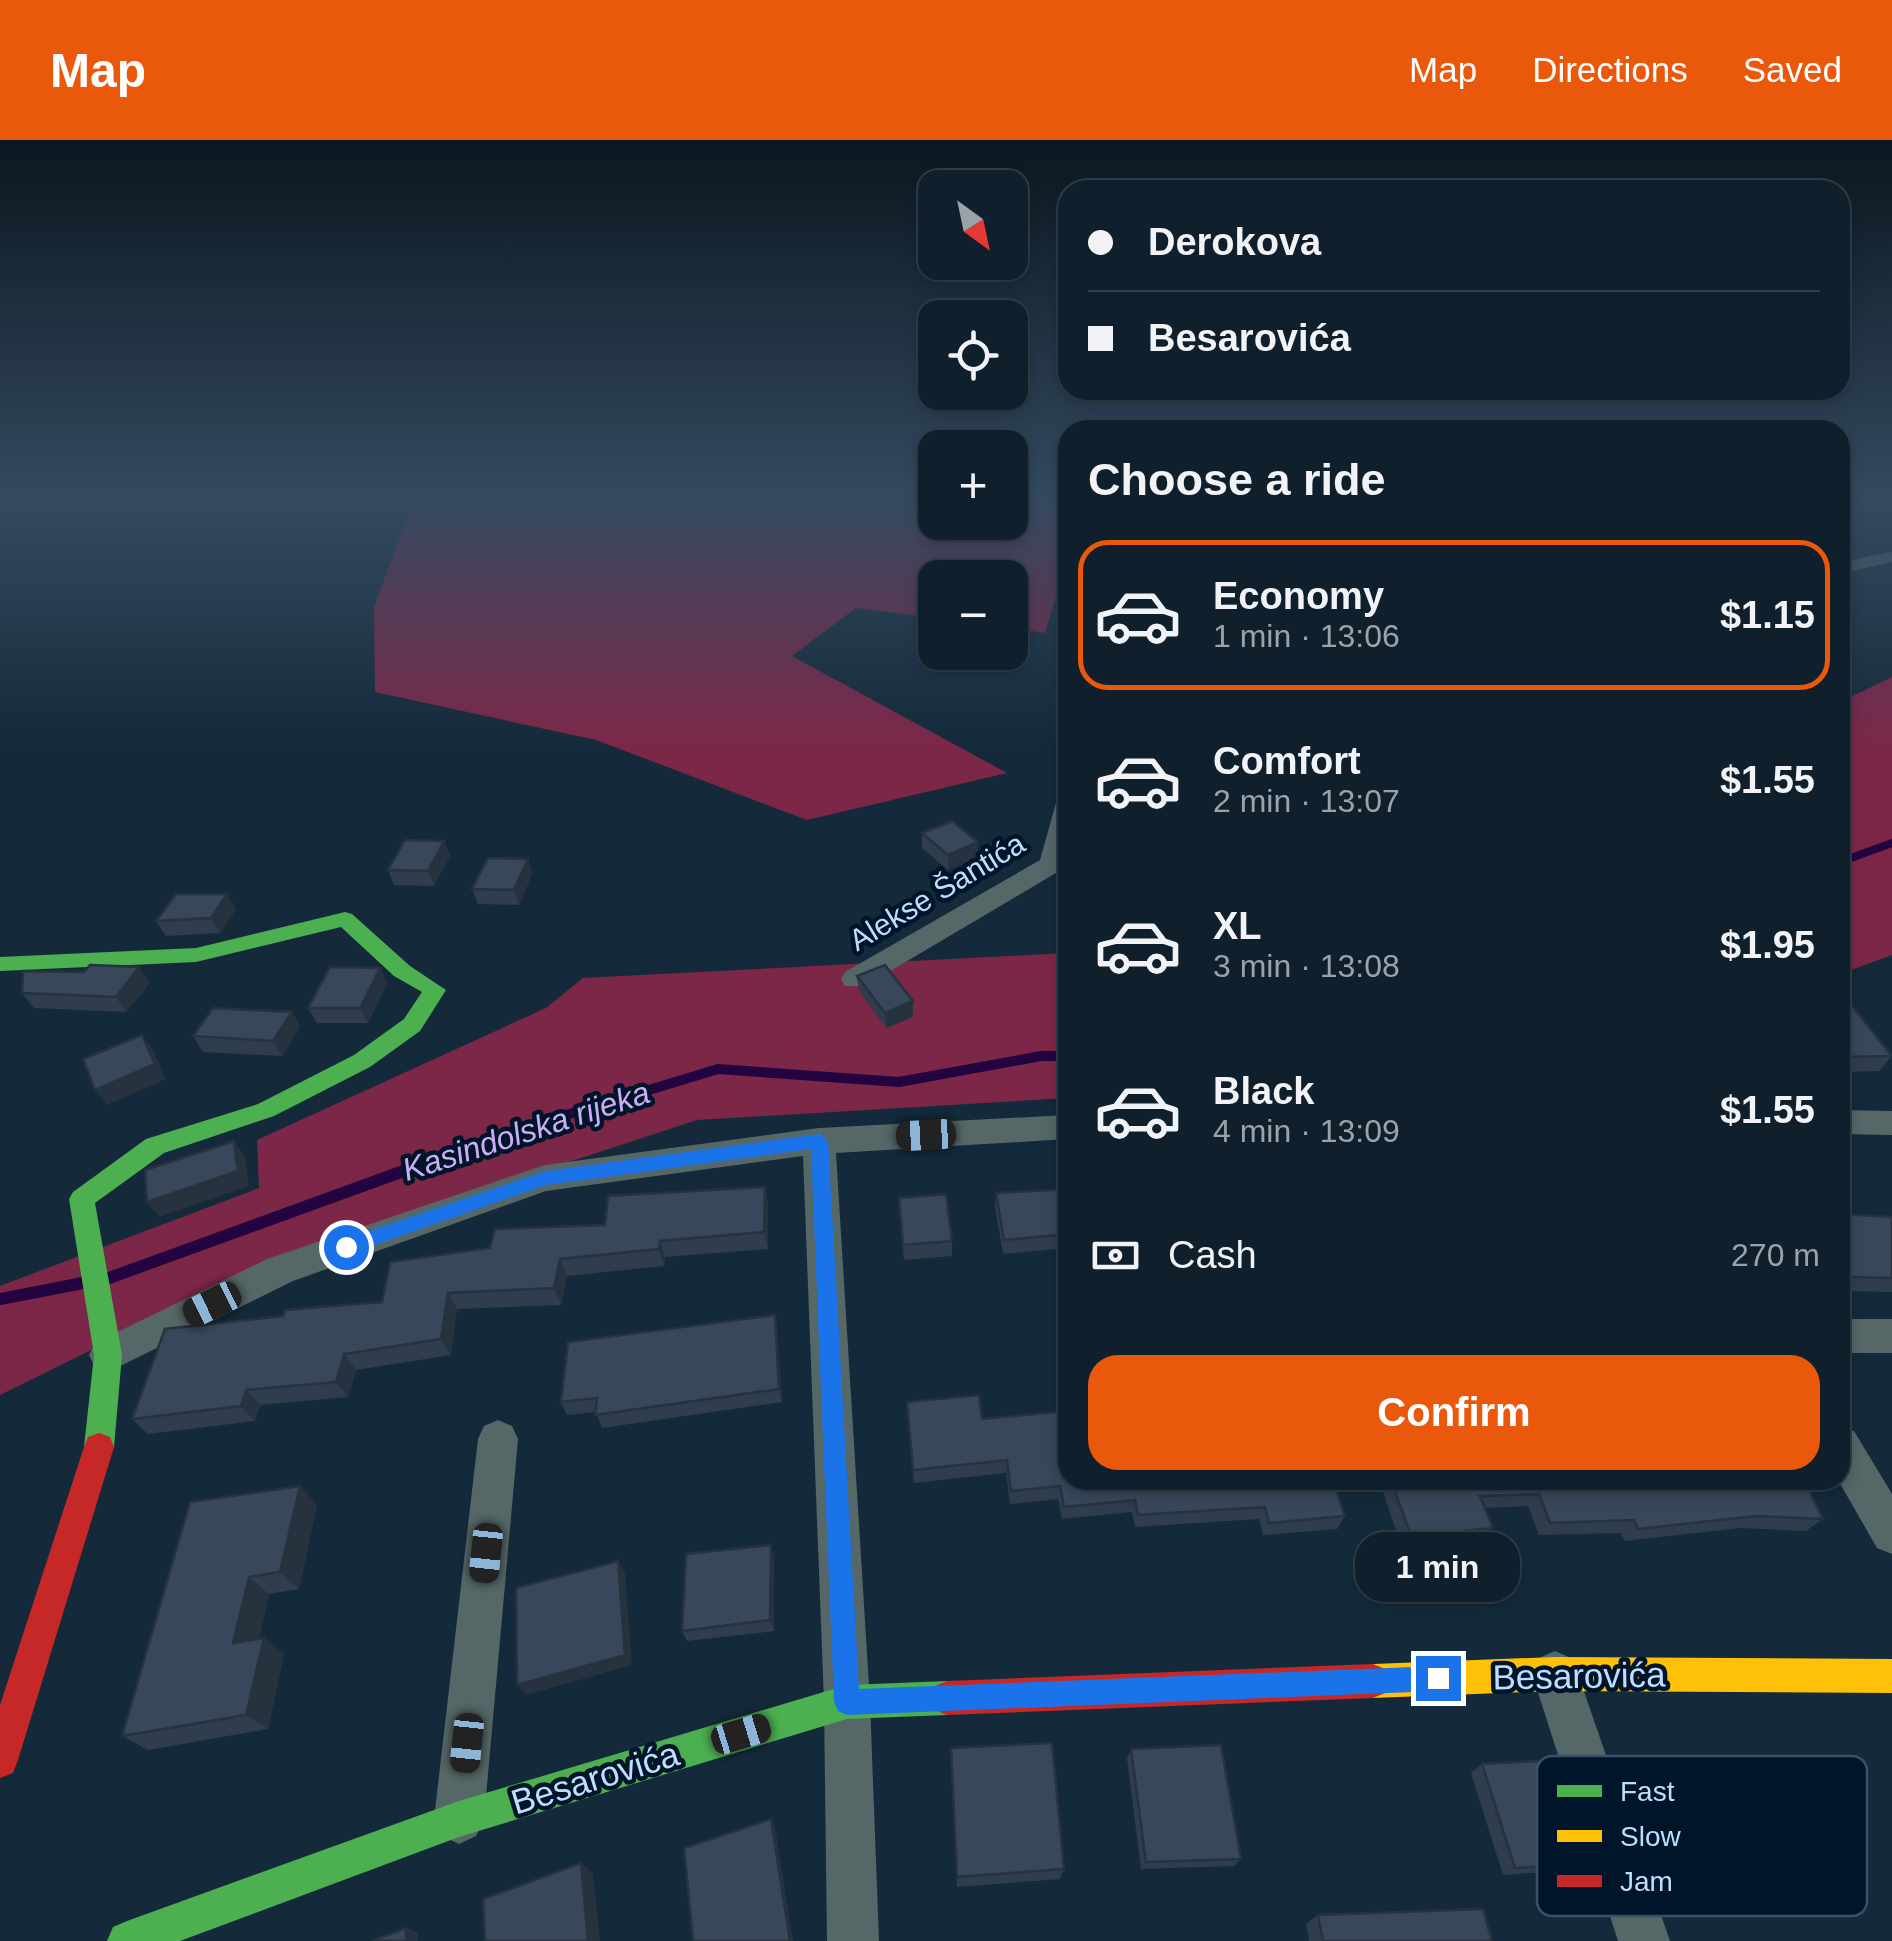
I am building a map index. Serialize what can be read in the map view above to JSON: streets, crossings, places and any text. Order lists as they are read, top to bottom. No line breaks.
{"streets":{"street":["Alekse Šantića","Besarovića"]},"water":["Kasindolska rijeka"],"legend":["Fast","Slow","Jam"],"north":"bottom right","page":{"header":"Map","nav":["Map","Directions","Saved"],"map_buttons":["+","−"],"banner":["Derokova","Besarovića"],"heading":"Choose a ride","list":[{"name":"Economy","note":"1 min · 13:06","value":"$1.15"},{"name":"Comfort","note":"2 min · 13:07","value":"$1.55"},{"name":"XL","note":"3 min · 13:08","value":"$1.95"},{"name":"Black","note":"4 min · 13:09","value":"$1.55"}],"pay":["Cash","270 m"],"buttons":"Confirm","bubble":"1 min"}}
